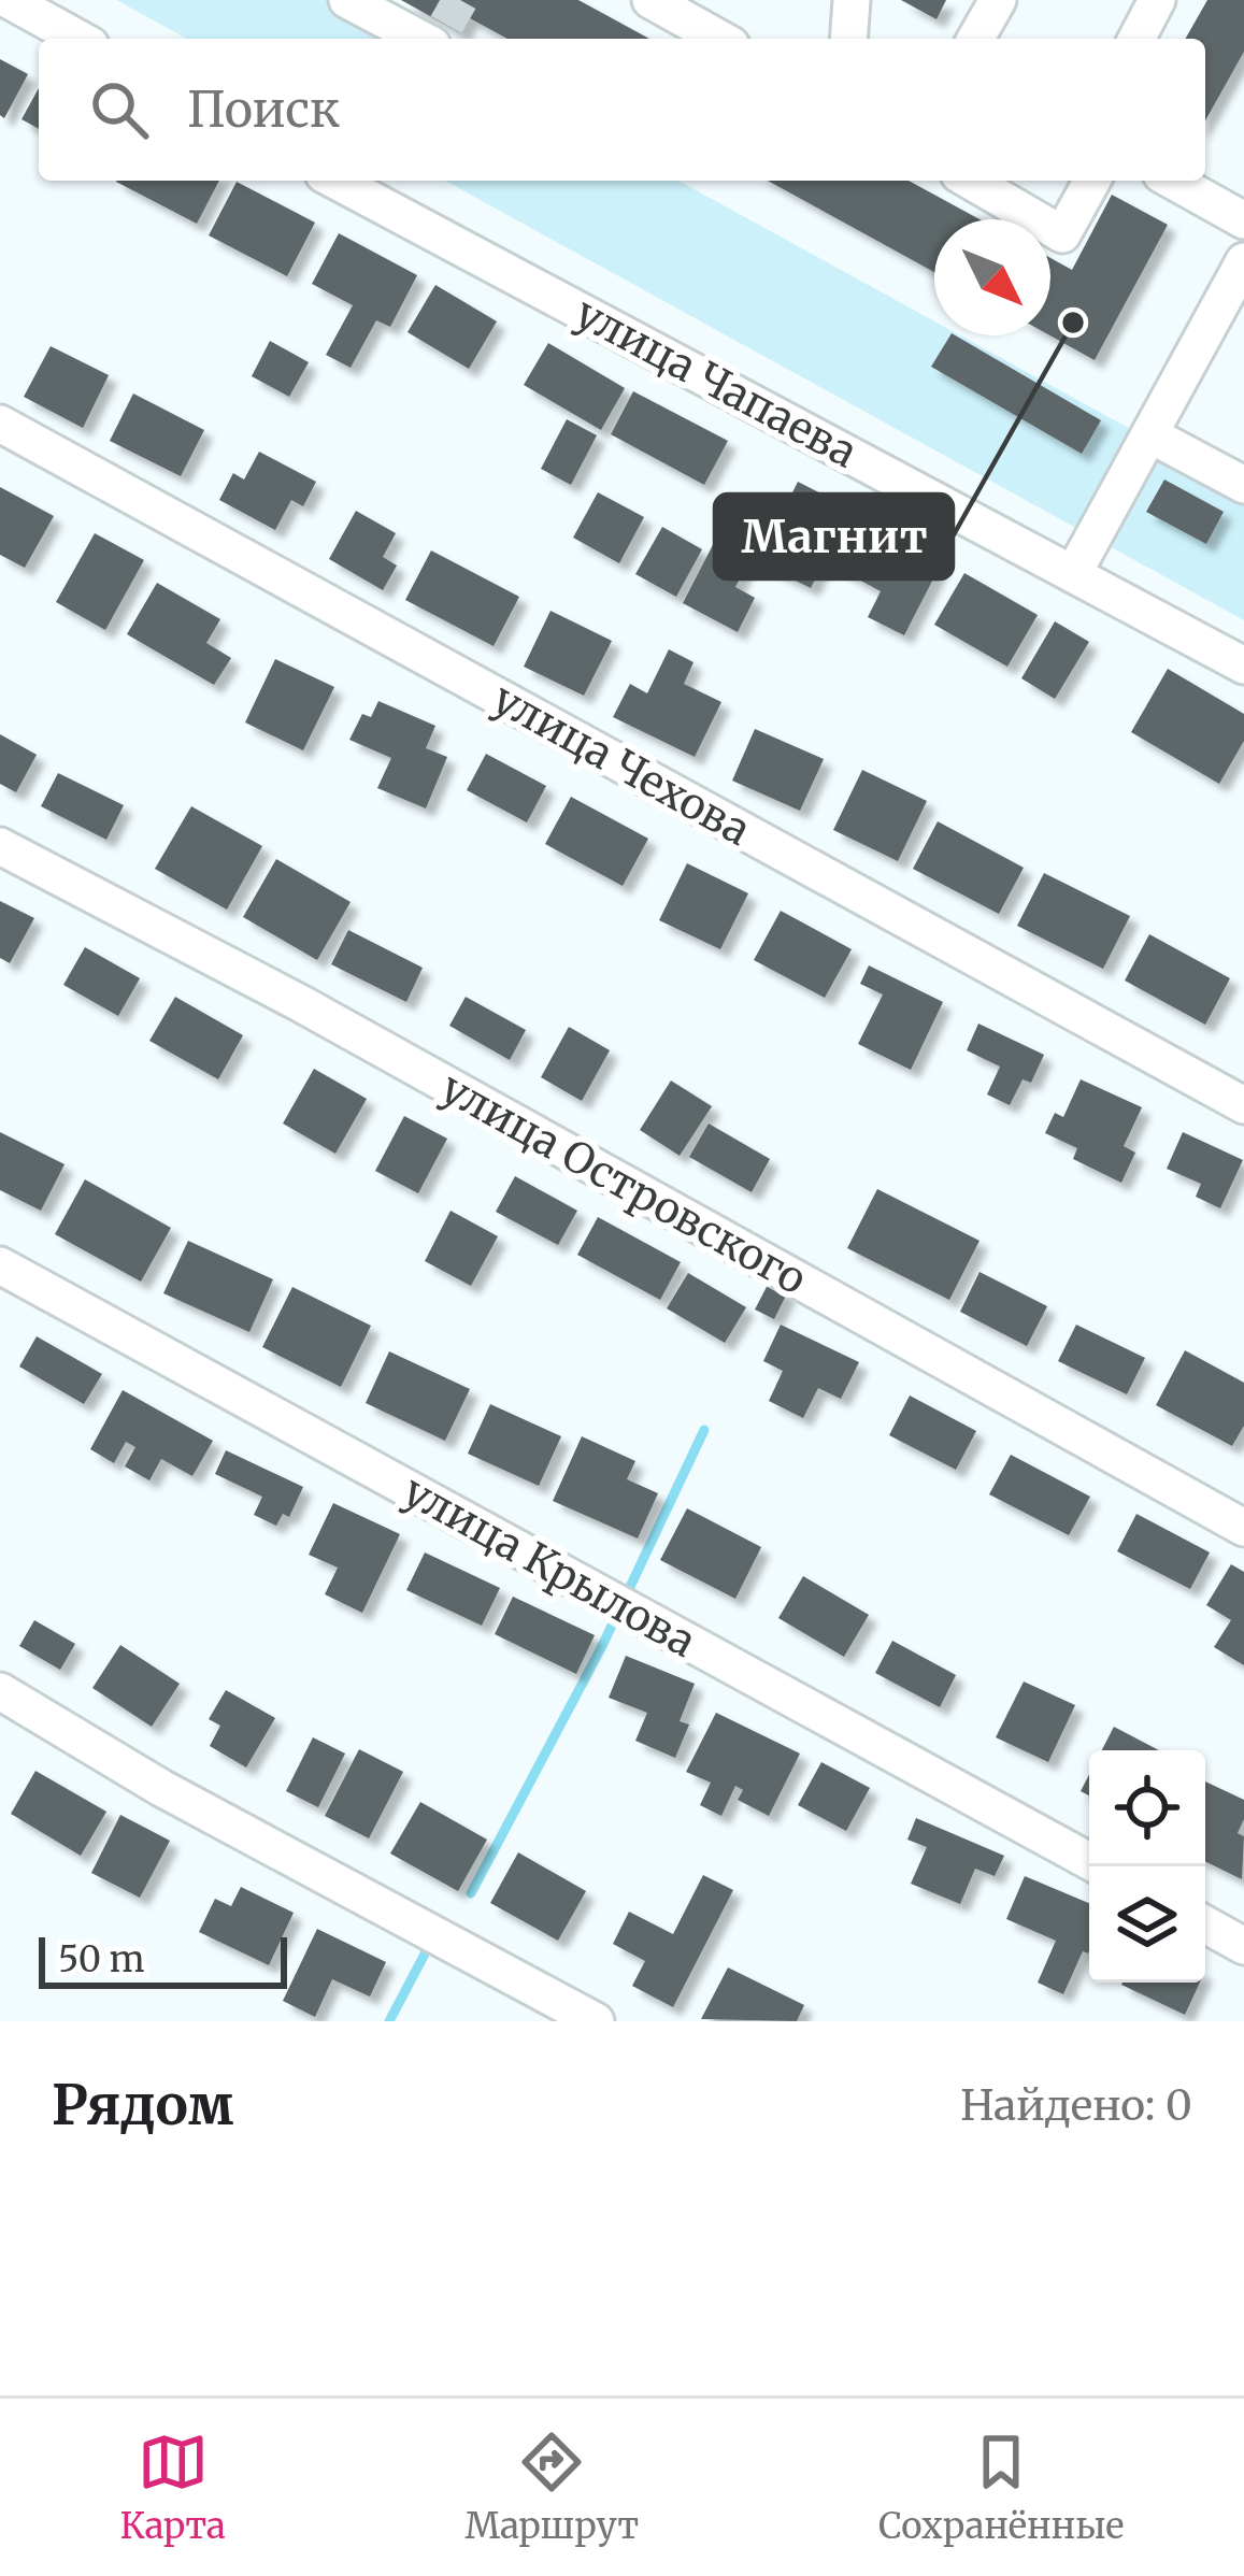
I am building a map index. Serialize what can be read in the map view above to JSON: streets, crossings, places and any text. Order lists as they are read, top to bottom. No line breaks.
{"streets":{"street":["улица Чапаева","улица Чехова","улица Островского","улица Крылова"]},"places":["Магнит"],"scale_bar":"50 m","north":"bottom right","page":{"search":"Поиск","scale":"50 m","heading":["Рядом","Найдено: 0"],"nav":["Карта","Маршрут","Сохранённые"]}}
